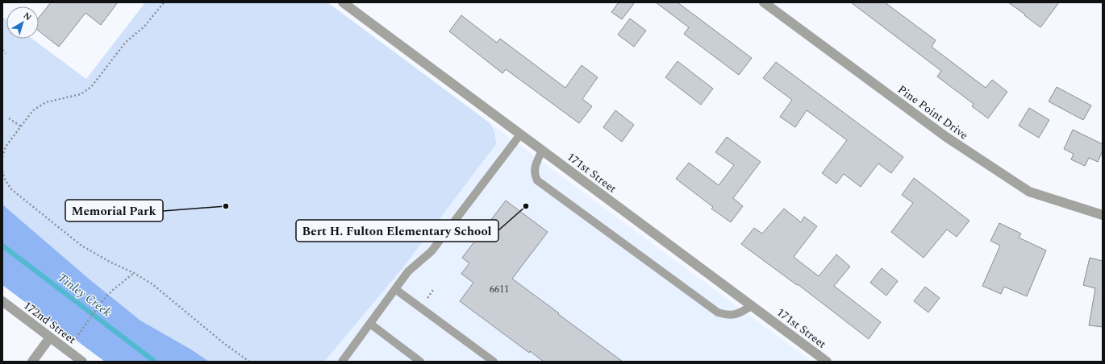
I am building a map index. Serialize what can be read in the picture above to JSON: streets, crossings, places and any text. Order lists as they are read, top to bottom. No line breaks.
{"streets":{"street":["Pine Point Drive","171st Street","172nd Street"]},"water":["Tinley Creek"],"places":["Memorial Park","Bert H. Fulton Elementary School"],"house_numbers":["6611"],"north":"top right"}
